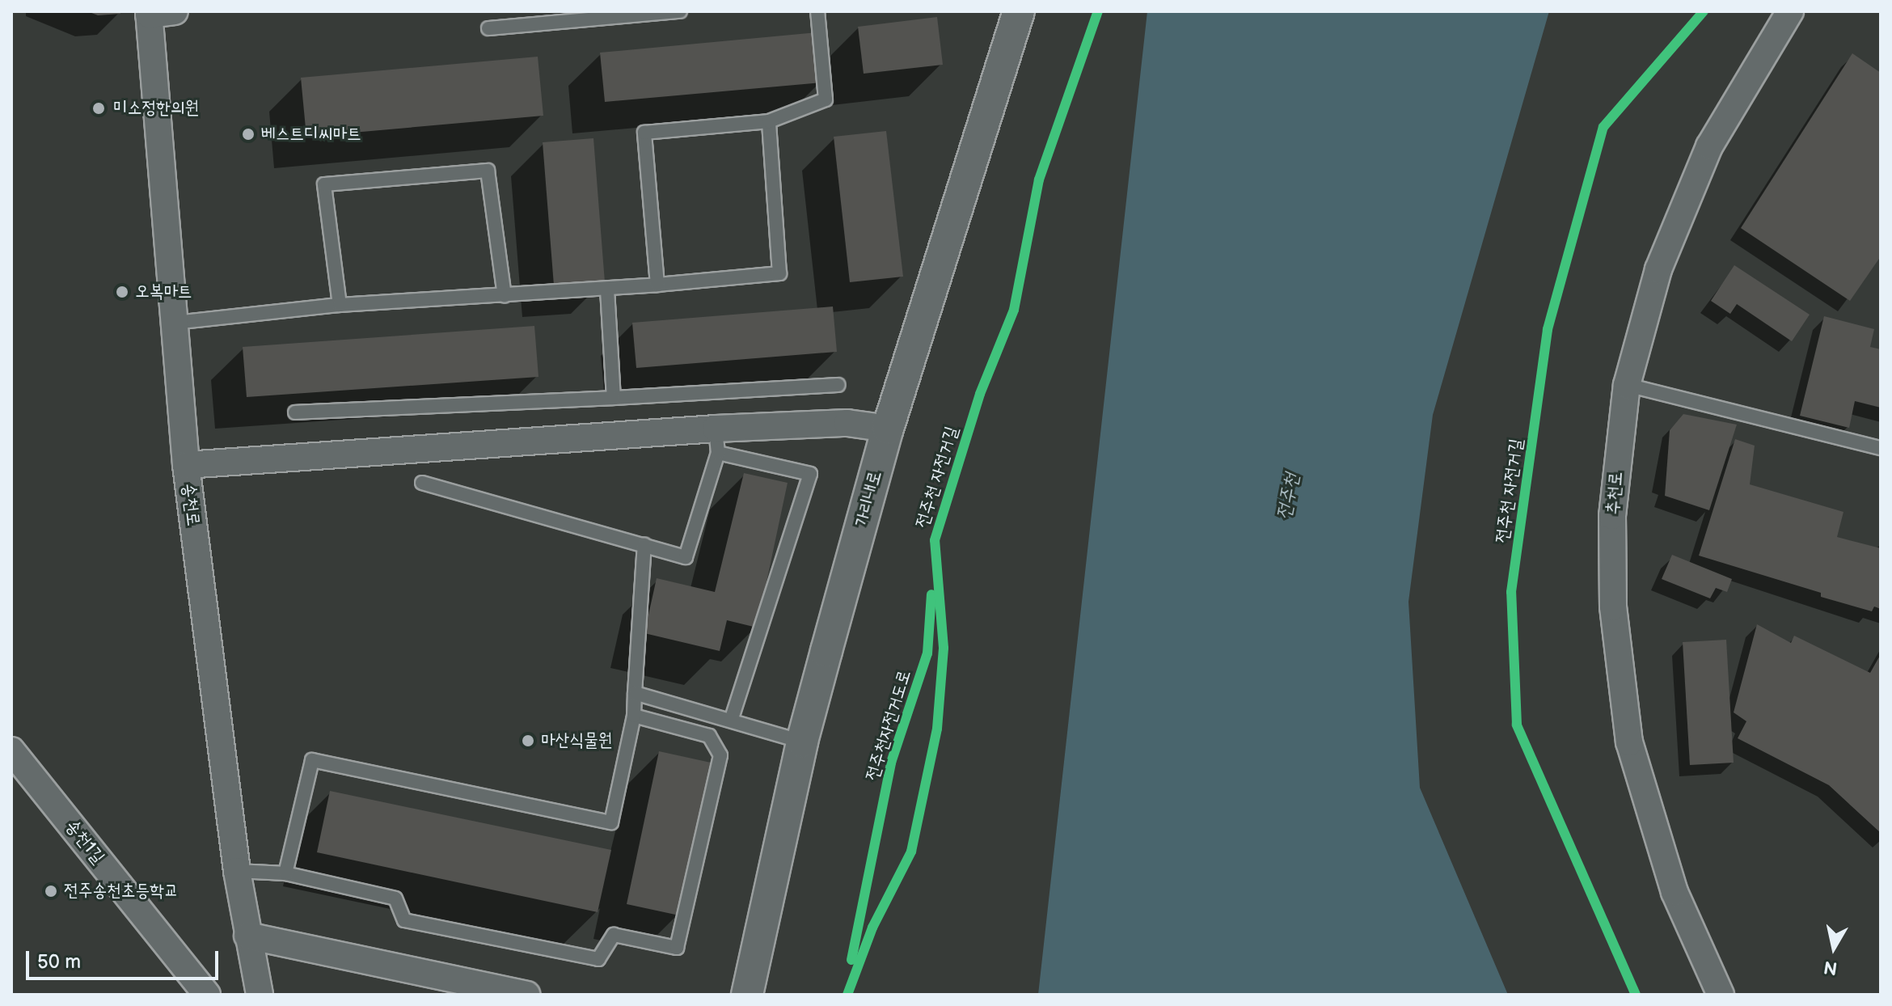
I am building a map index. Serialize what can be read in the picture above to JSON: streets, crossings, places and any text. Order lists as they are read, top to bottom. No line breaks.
{"streets":{"street":["추천로","가리내로","송천로","송천1길"],"cycle path":["전주천 자전거길","전주천자전거도로"]},"water":["전주천"],"places":["미소정한의원","베스트디씨마트","오복마트","마산식물원","전주송천초등학교"],"scale_bar":"50 m","north":"bottom"}
